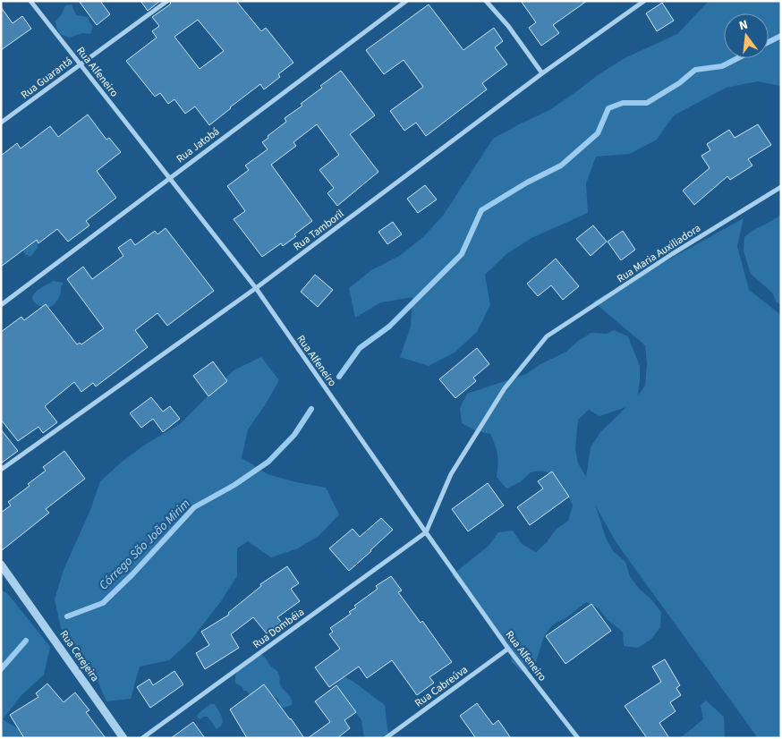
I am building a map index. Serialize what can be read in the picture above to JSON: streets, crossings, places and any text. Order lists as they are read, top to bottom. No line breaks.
{"streets":{"street":["Rua Alfeneiro","Rua Guarantá","Rua Jatobá","Rua Tamboril","Rua Maria Auxiliadora","Rua Dombéia","Rua Cerejeira","Rua Cabreúva"]},"crossings":[["Rua Alfeneiro","Rua Guarantá"],["Rua Alfeneiro","Rua Jatobá"],["Rua Alfeneiro","Rua Tamboril"],["Rua Alfeneiro","Rua Maria Auxiliadora"],["Rua Alfeneiro","Rua Dombéia"],["Rua Alfeneiro","Rua Cabreúva"],["Rua Maria Auxiliadora","Rua Dombéia"]],"water":["Córrego São João Mirim"],"north":"top"}
